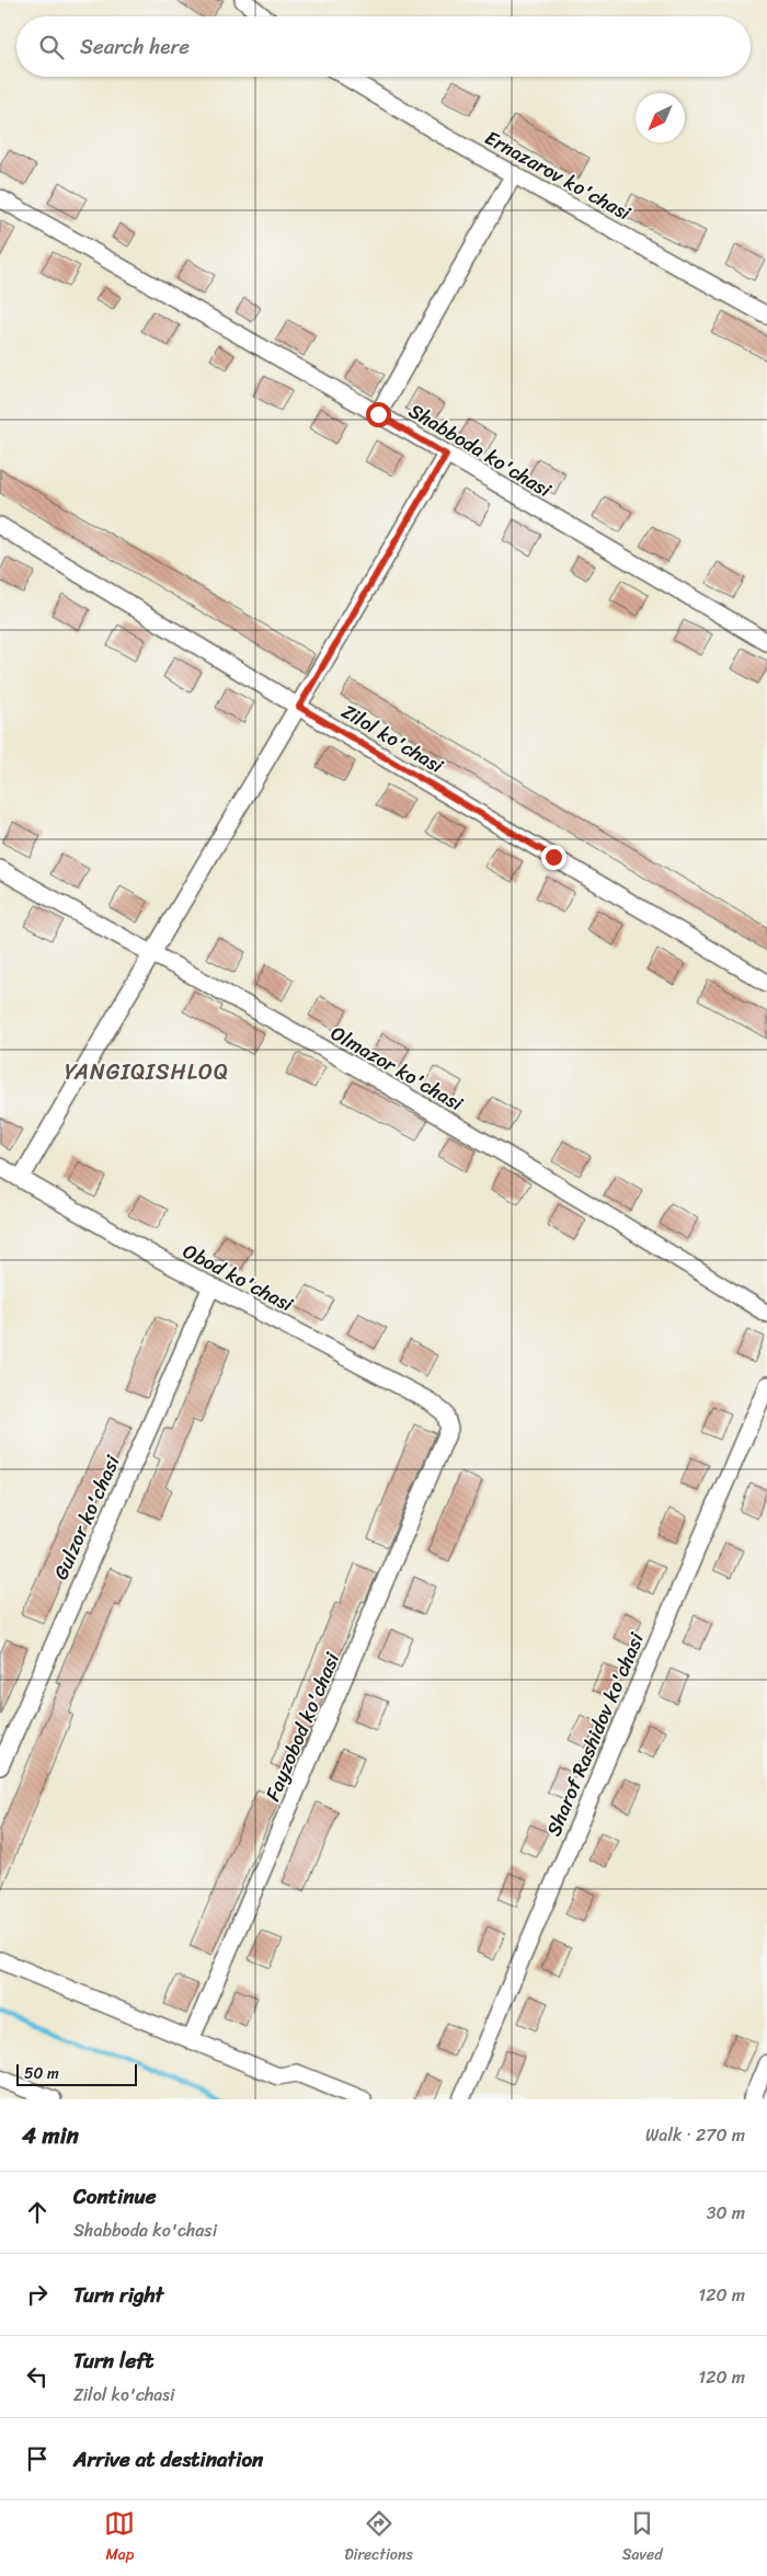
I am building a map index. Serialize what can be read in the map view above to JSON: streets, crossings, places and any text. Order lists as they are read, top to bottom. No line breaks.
{"streets":{"street":["Ernazarov ko'chasi","Shabboda ko'chasi","Zilol ko'chasi","Olmazor ko'chasi","Obod ko'chasi","Gulzor ko'chasi","Fayzobod ko'chasi","Sharof Rashidov ko'chasi"]},"crossings":[["Obod ko'chasi","Gulzor ko'chasi"],["Obod ko'chasi","Fayzobod ko'chasi"]],"districts":["YANGIQISHLOQ"],"scale_bar":"50 m","north":"bottom left","page":{"search":"Search here","scale":"50 m","heading":["4 min","Walk · 270 m"],"list":[["Continue","Shabboda ko'chasi","30 m"],["Turn right","120 m"],["Turn left","Zilol ko'chasi","120 m"],"Arrive at destination"],"nav":["Map","Directions","Saved"]}}
